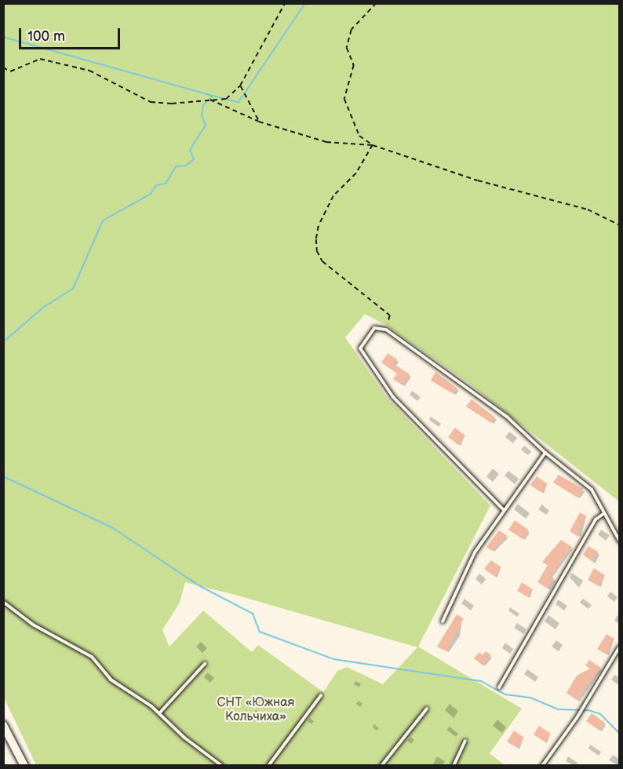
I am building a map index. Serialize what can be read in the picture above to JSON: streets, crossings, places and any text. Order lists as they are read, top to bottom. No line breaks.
{"parks":["СНТ «Южная Кольчиха»"],"scale_bar":"100 m"}
